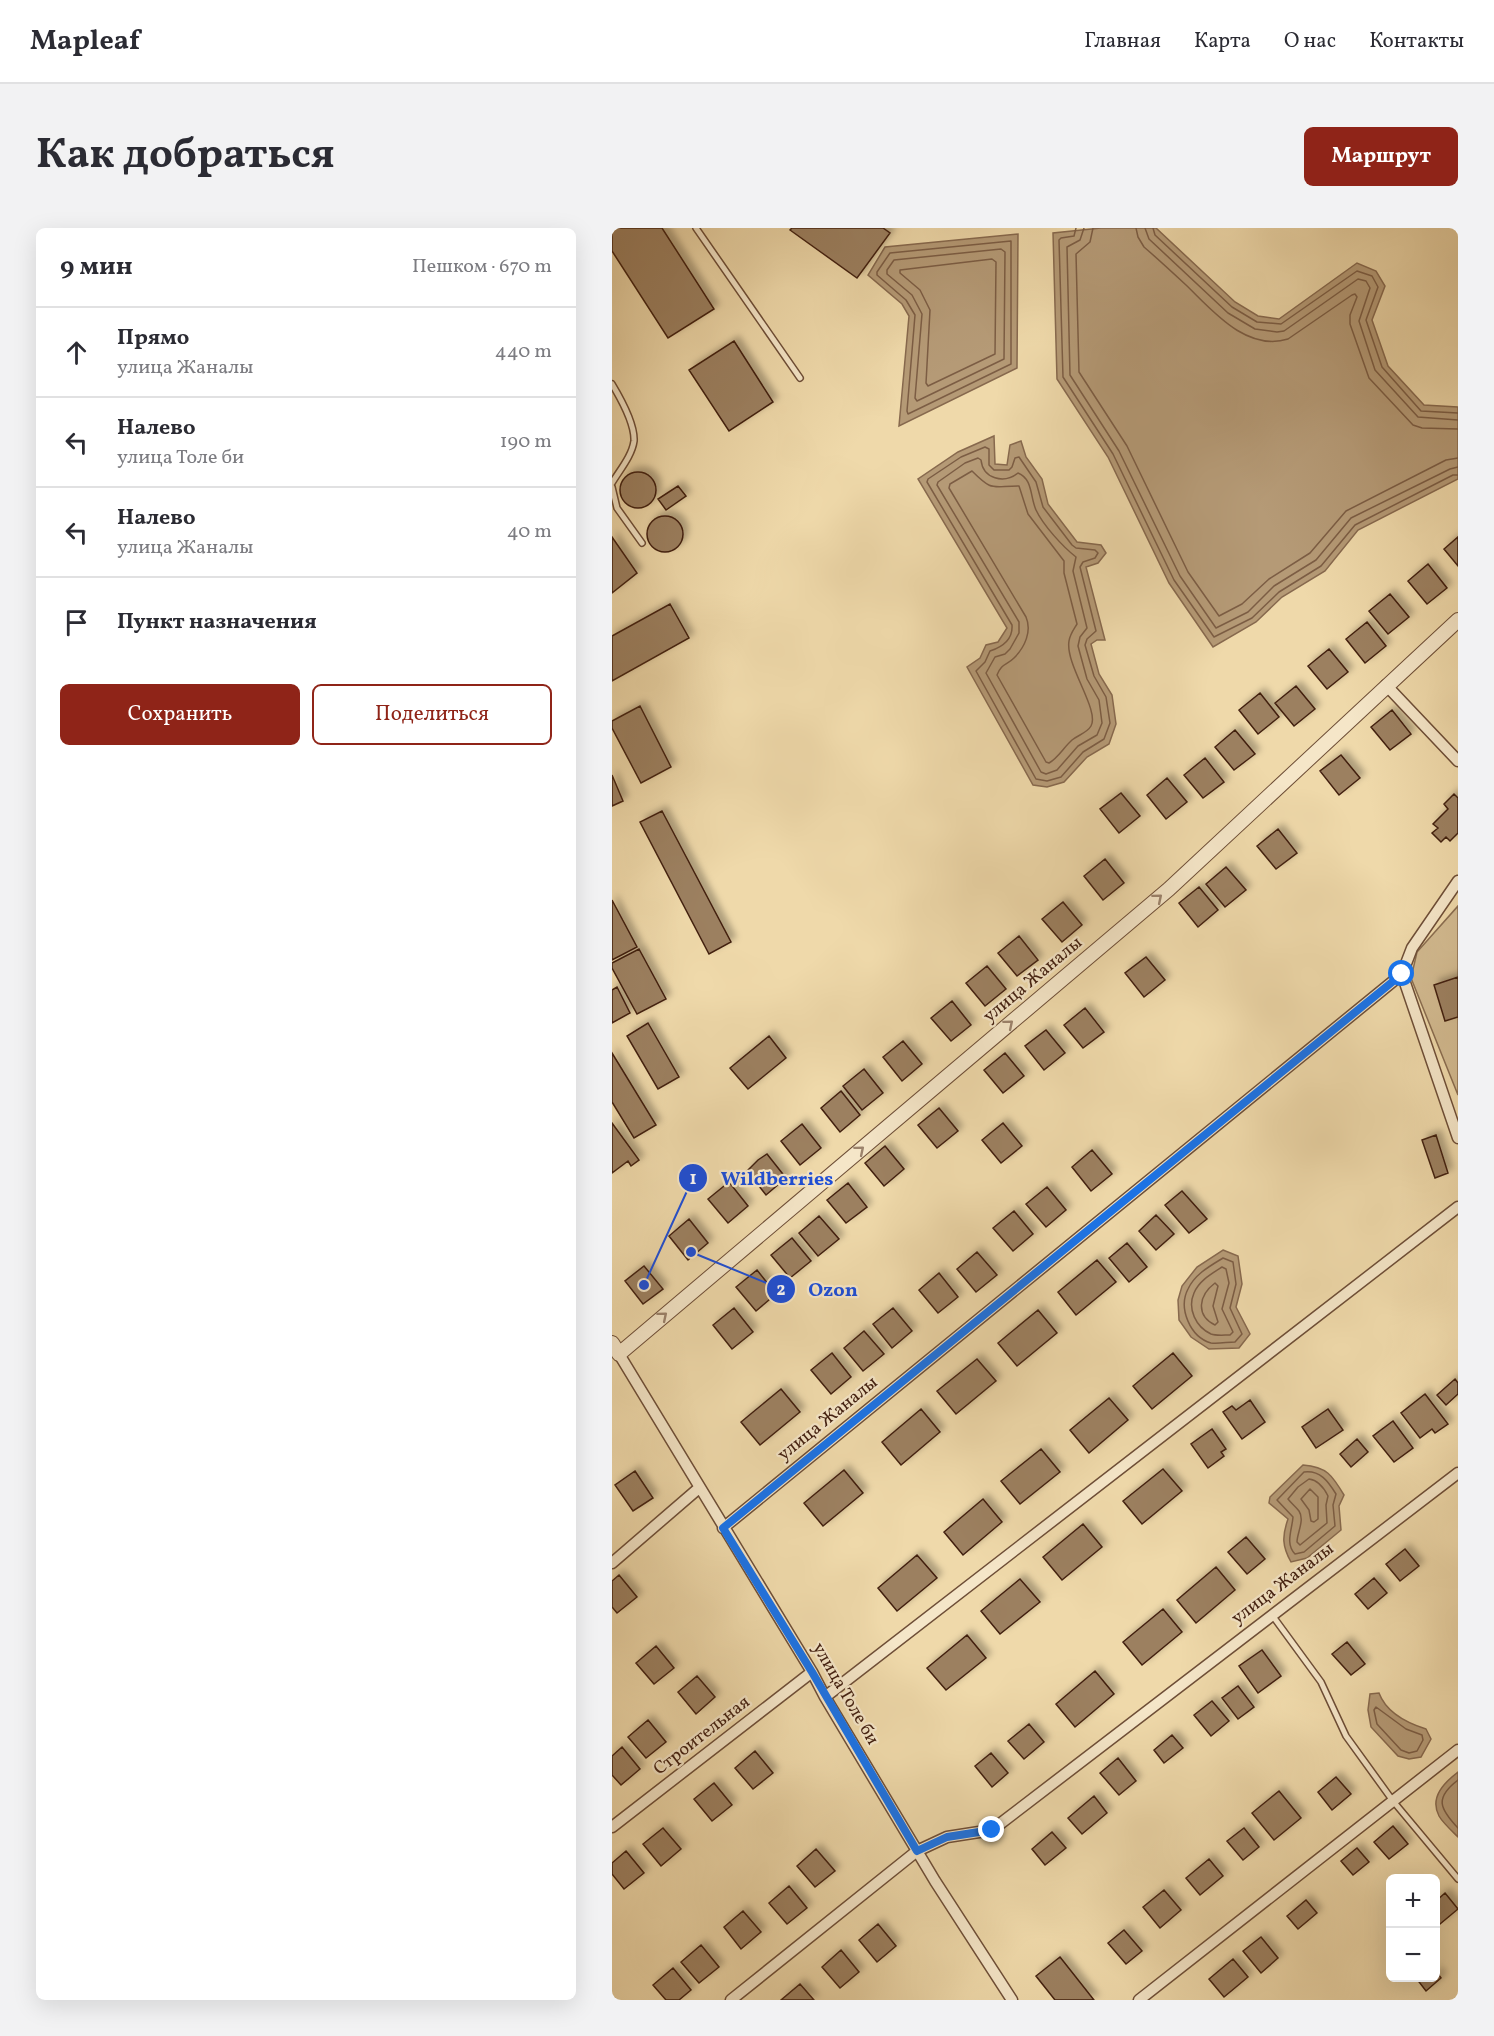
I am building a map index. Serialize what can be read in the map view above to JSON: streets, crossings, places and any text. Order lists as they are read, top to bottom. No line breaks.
{"streets":{"street":["улица Жаналы","улица Толе би","Строительная"]},"crossings":[["улица Жаналы","улица Толе би"],["улица Толе би","Строительная"]],"one_way":["улица Жаналы"],"places":["Ozon","Wildberries"],"page":{"header":"Mapleaf","nav":["Главная","Карта","О нас","Контакты"],"title":"Как добраться","buttons":["Маршрут",["Сохранить","Поделиться"]],"heading":["9 мин","Пешком · 670 m"],"list":[["Прямо","улица Жаналы","440 m"],["Налево","улица Толе би","190 m"],["Налево","улица Жаналы","40 m"],"Пункт назначения"],"map_buttons":["+","−"]}}
